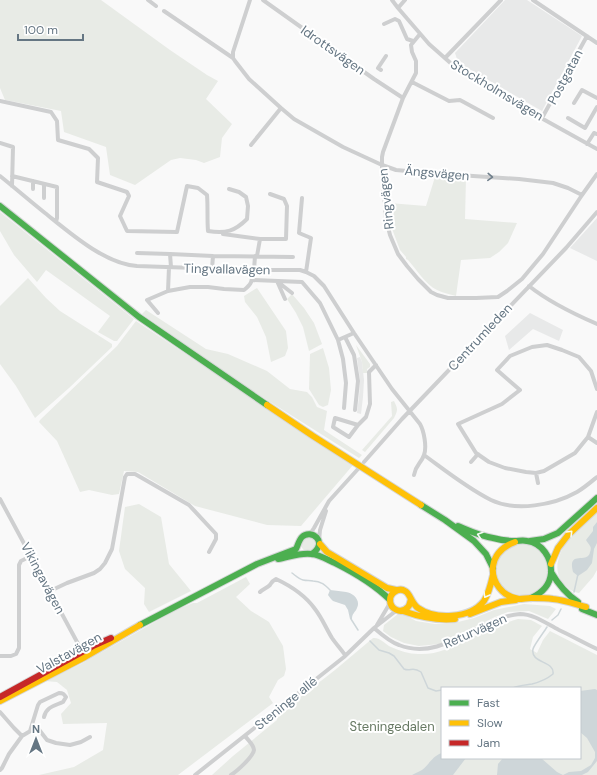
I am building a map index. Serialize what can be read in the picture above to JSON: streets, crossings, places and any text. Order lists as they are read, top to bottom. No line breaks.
{"streets":{"street":["Idrottsvägen","Postgatan","Stockholmsvägen","Ängsvägen","Ringvägen","Tingvallavägen","Centrumleden","Vikingavägen","Returvägen","Valstavägen","Steninge allé"]},"crossings":[["Idrottsvägen","Ringvägen"],["Postgatan","Stockholmsvägen"],["Ängsvägen","Ringvägen"],["Vikingavägen","Valstavägen"],["Returvägen","Steninge allé"]],"one_way":["Ängsvägen"],"parks":["Steningedalen"],"legend":["Fast","Slow","Jam"],"scale_bar":"100 m","north":"top"}
